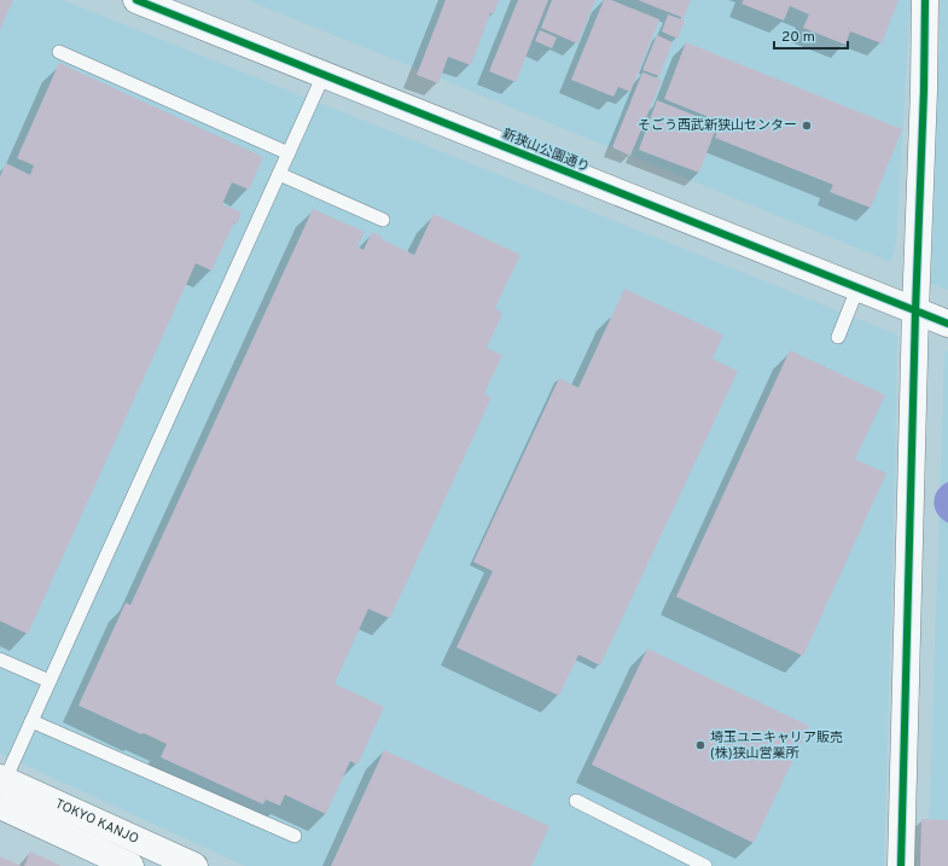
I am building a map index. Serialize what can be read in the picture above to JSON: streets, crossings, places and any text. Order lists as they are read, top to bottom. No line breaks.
{"streets":{"main road":["新狭山公園通り","TOKYO KANJO"]},"places":["そごう西武新狭山センター","埼玉ユニキャリア販売 (株)狭山営業所"],"scale_bar":"20 m"}
